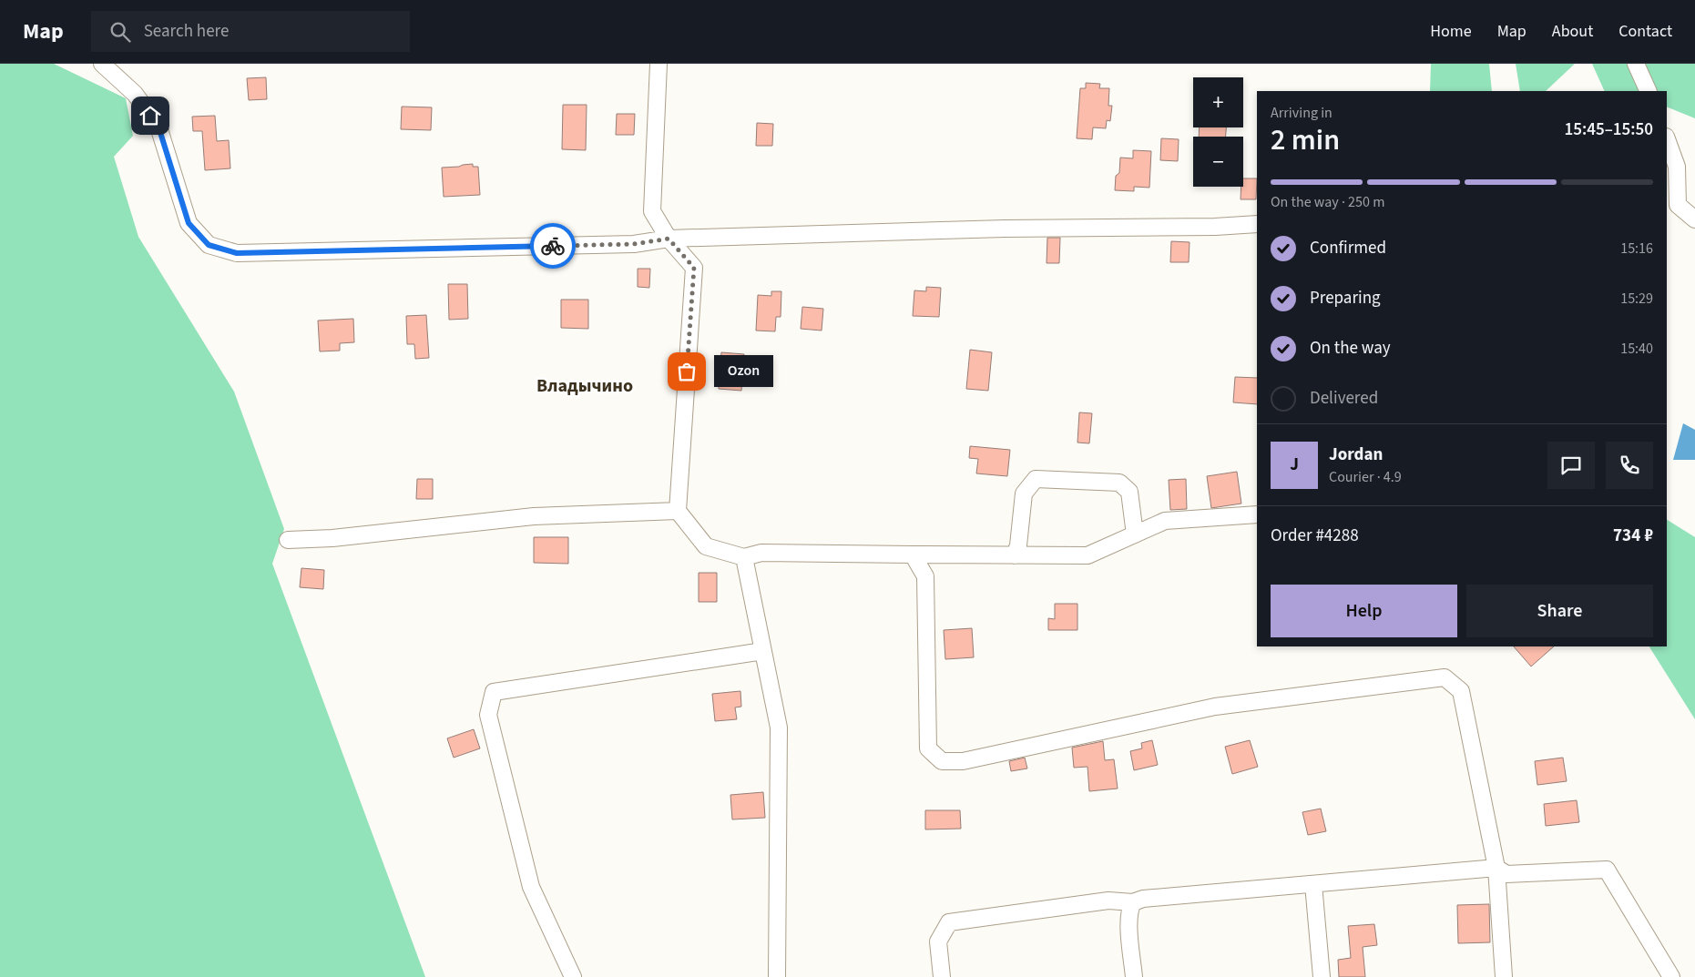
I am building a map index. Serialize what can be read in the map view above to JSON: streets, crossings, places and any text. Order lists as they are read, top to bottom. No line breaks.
{"districts":["Владычино"],"places":["Ozon"],"page":{"header":"Map","search":"Search here","nav":["Home","Map","About","Contact"],"map_buttons":["+","−"],"heading":["2 min","Arriving in","15:45–15:50"],"panel":["Jordan","Courier · 4.9","Order #4288","734 ₽"],"bar":"On the way · 250 m","list":[["Confirmed","15:16"],["Preparing","15:29"],["On the way","15:40"],"Delivered"],"bubble":"Ozon","round":"J","buttons":["Help","Share"]}}
